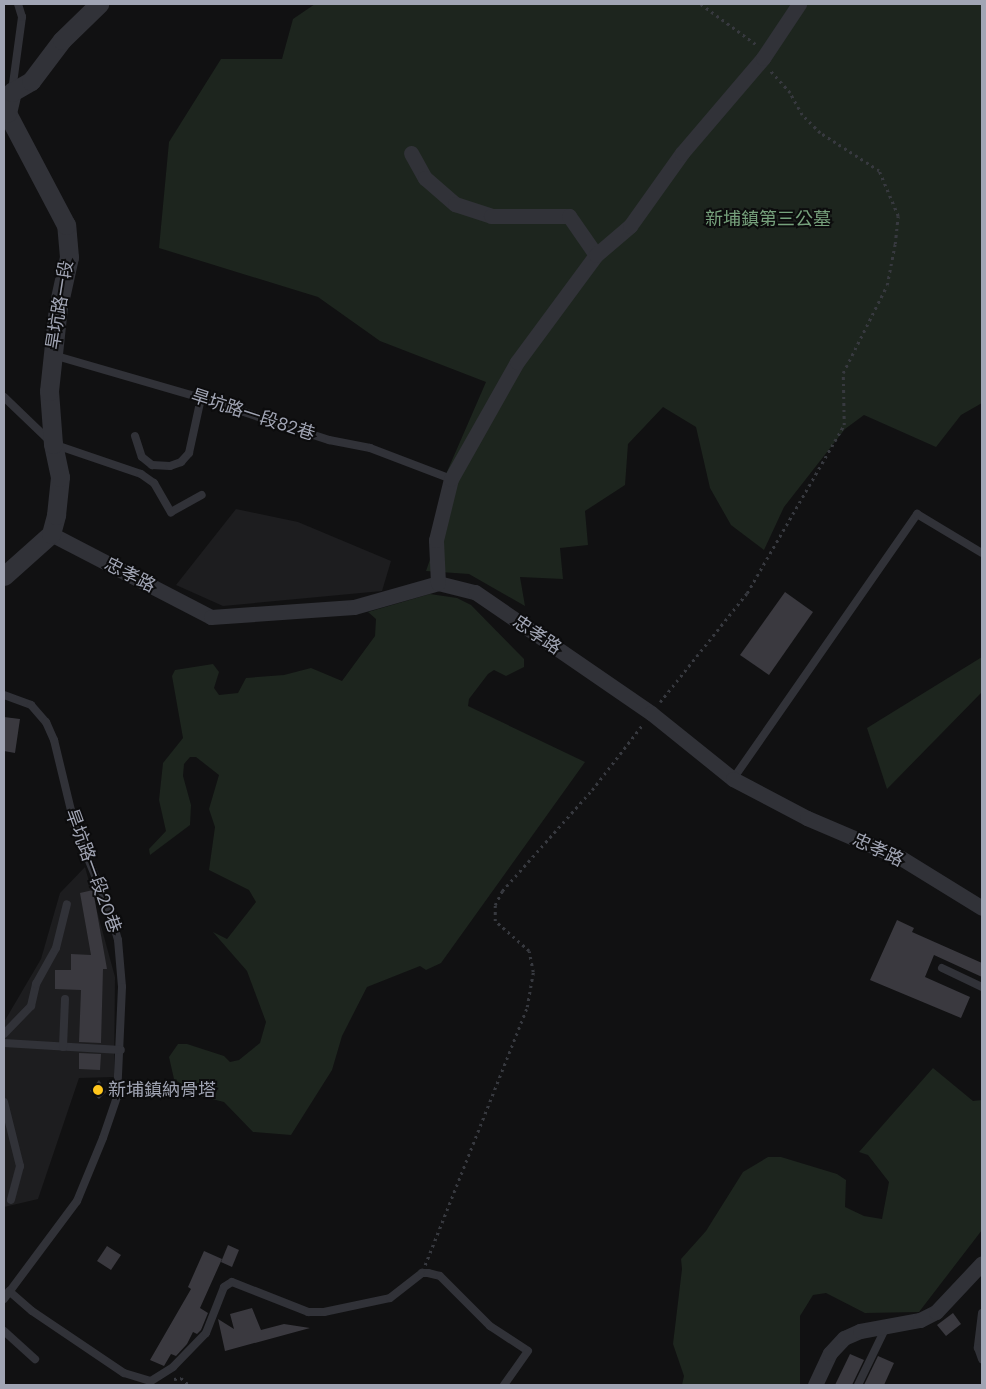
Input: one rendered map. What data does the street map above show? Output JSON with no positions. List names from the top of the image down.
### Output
{
  "streets": {
    "street": ["旱坑路一段", "忠孝路"],
    "lane": ["旱坑路一段82巷", "旱坑路一段20巷"]
  },
  "crossings": [
    ["旱坑路一段", "旱坑路一段82巷"],
    ["旱坑路一段", "忠孝路"]
  ],
  "parks": ["新埔鎮第三公墓"],
  "places": ["新埔鎮納骨塔"]
}
